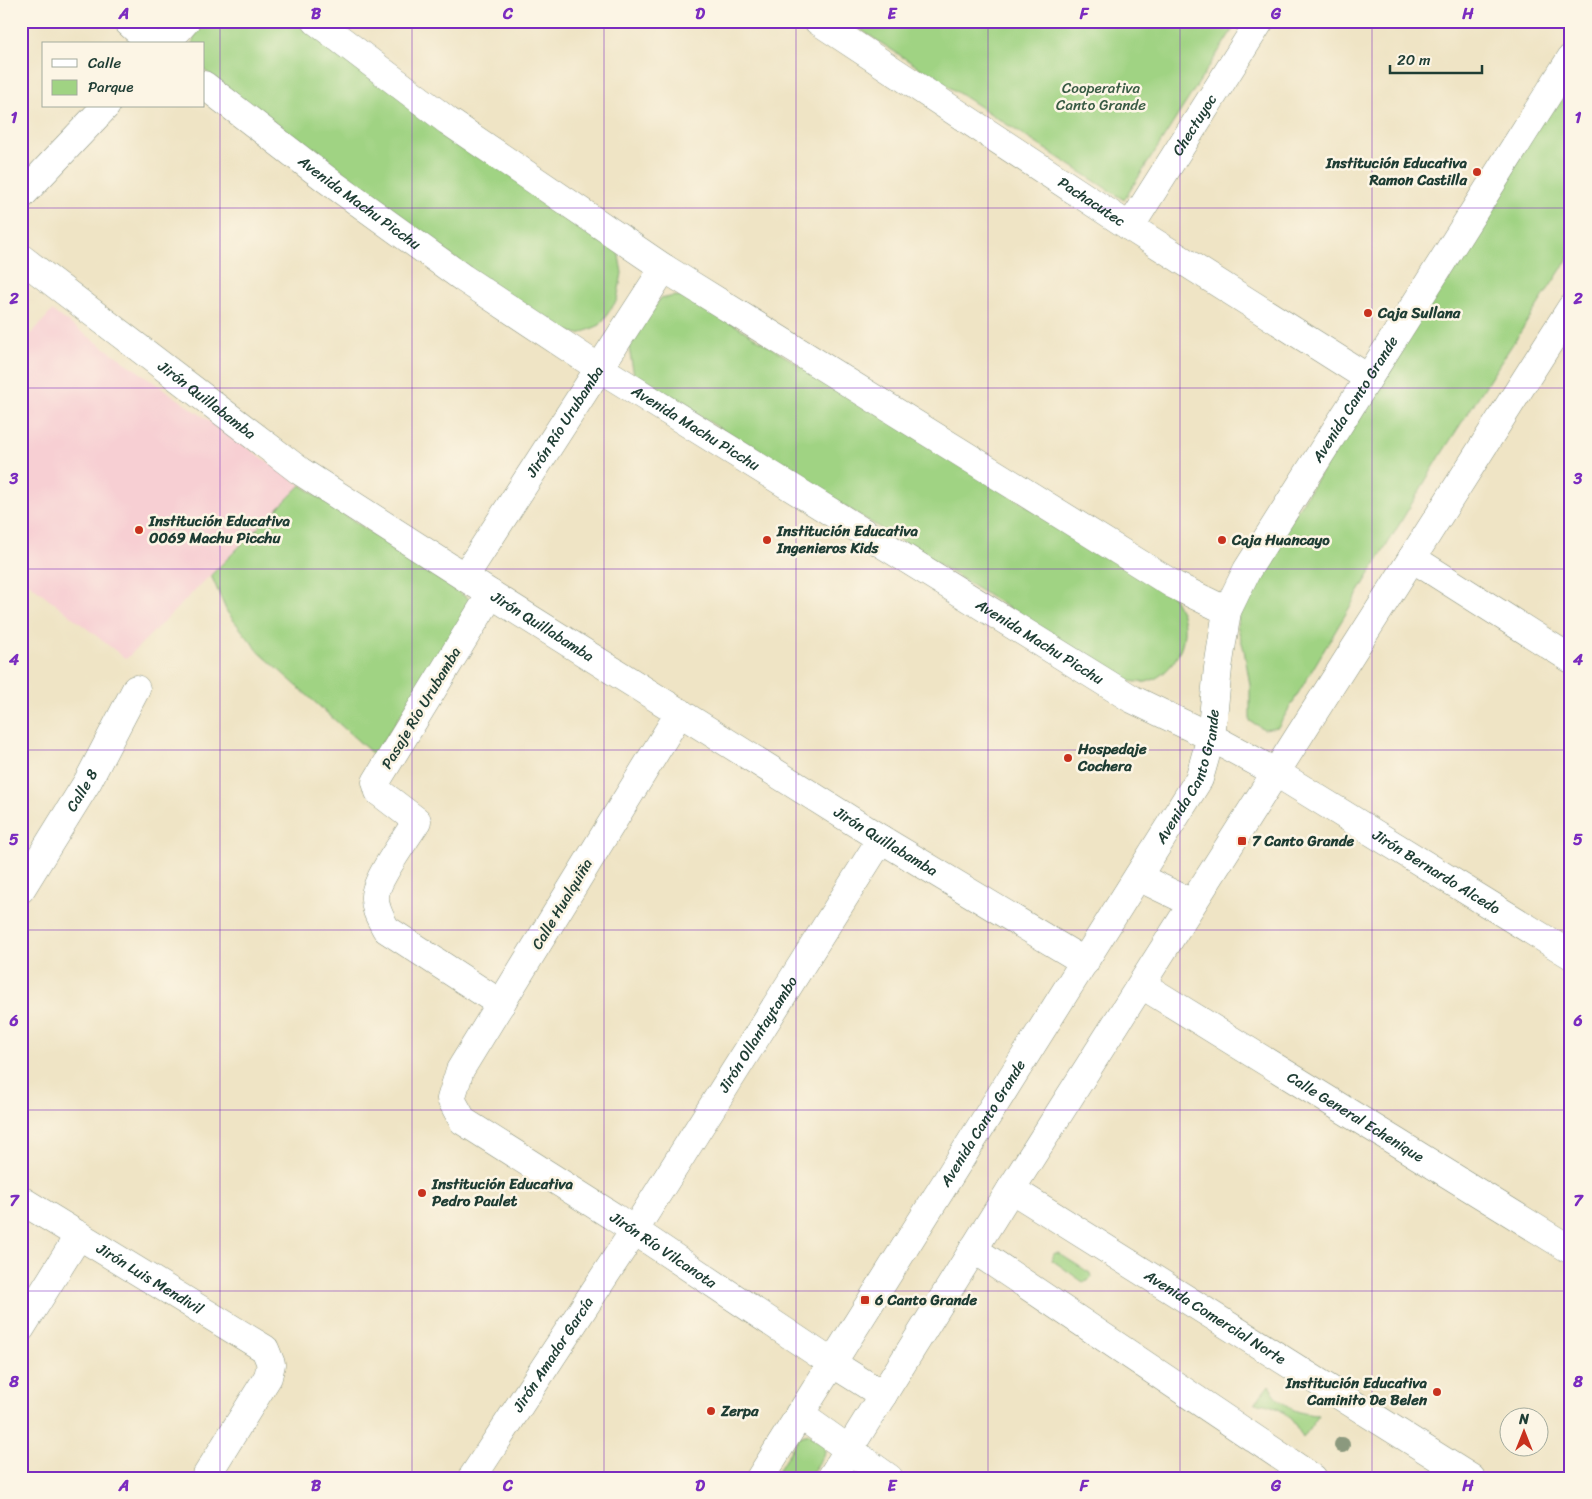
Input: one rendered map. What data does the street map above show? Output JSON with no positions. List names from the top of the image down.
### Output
{
  "streets": {
    "street": [
      "Chectuyoc",
      "Pachacutec",
      "Avenida Machu Picchu",
      "Avenida Canto Grande",
      "Jirón Quillabamba",
      "Jirón Río Urubamba",
      "Pasaje Río Urubamba",
      "Calle 8",
      "Jirón Bernardo Alcedo",
      "Calle Hualquiña",
      "Jirón Ollantaytambo",
      "Calle General Echenique",
      "Jirón Río Vilcanota",
      "Jirón Luis Mendivil",
      "Avenida Comercial Norte",
      "Jirón Amador García"
    ]
  },
  "crossings": [
    ["Chectuyoc", "Pachacutec"],
    ["Pachacutec", "Avenida Canto Grande"],
    ["Avenida Machu Picchu", "Avenida Canto Grande"],
    ["Avenida Machu Picchu", "Jirón Río Urubamba"],
    ["Avenida Machu Picchu", "Jirón Bernardo Alcedo"],
    ["Avenida Canto Grande", "Jirón Quillabamba"],
    ["Avenida Canto Grande", "Jirón Río Vilcanota"],
    ["Jirón Quillabamba", "Jirón Río Urubamba"],
    ["Jirón Quillabamba", "Pasaje Río Urubamba"],
    ["Jirón Quillabamba", "Calle Hualquiña"],
    ["Jirón Quillabamba", "Jirón Ollantaytambo"],
    ["Pasaje Río Urubamba", "Calle Hualquiña"],
    ["Calle Hualquiña", "Jirón Río Vilcanota"],
    ["Jirón Ollantaytambo", "Jirón Río Vilcanota"],
    ["Jirón Ollantaytambo", "Jirón Amador García"],
    ["Jirón Río Vilcanota", "Jirón Amador García"]
  ],
  "parks": ["Cooperativa Canto Grande"],
  "places": {
    "other": [
      "Institución Educativa Ramon Castilla",
      "Caja Sullana",
      "Institución Educativa 0069 Machu Picchu",
      "Institución Educativa Ingenieros Kids",
      "Caja Huancayo",
      "Hospedaje Cochera",
      "Institución Educativa Pedro Paulet",
      "Institución Educativa Caminito De Belen",
      "Zerpa"
    ],
    "transit": ["7 Canto Grande", "6 Canto Grande"]
  },
  "legend": ["Calle", "Parque"],
  "scale_bar": "20 m",
  "north": "top",
  "grid": {
    "columns": [
      "A",
      "B",
      "C",
      "D",
      "E",
      "F",
      "G",
      "H"
    ],
    "rows": [
      "1",
      "2",
      "3",
      "4",
      "5",
      "6",
      "7",
      "8"
    ]
  }
}
